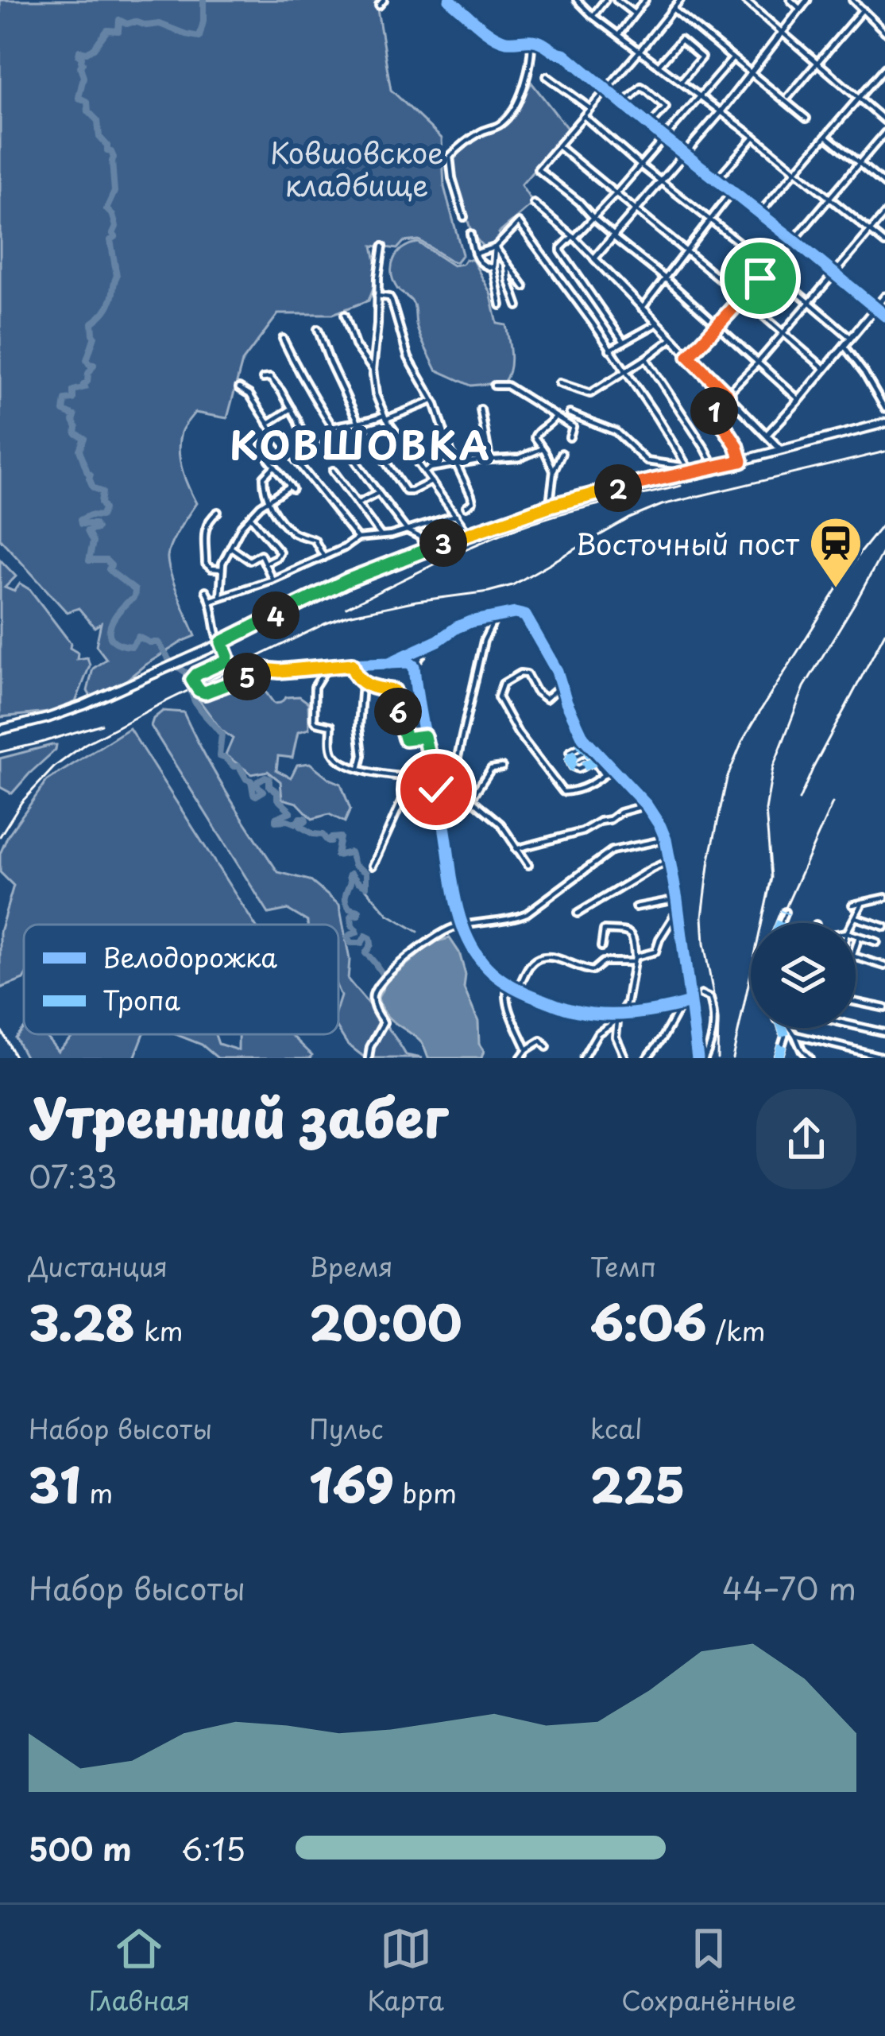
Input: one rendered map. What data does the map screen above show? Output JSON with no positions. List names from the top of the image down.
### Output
{
  "districts": ["КОВШОВКА"],
  "parks": ["Ковшовское кладбище"],
  "places": {
    "station": ["Восточный пост"]
  },
  "legend": ["Велодорожка", "Тропа"],
  "page": {
    "pins": [
      "1",
      "2",
      "3",
      "4",
      "5",
      "6"
    ],
    "heading": ["Утренний забег", "07:33"],
    "stats": [
      ["Дистанция", "3.28 km"],
      ["Время", "20:00"],
      ["Темп", "6:06 /km"],
      ["Набор высоты", "31 m"],
      ["Пульс", "169 bpm"],
      ["kcal", "225"]
    ],
    "chart": ["Набор высоты", "44–70 m"],
    "list": [
      {
        "name": "500 m",
        "note": "6:15"
      }
    ],
    "tabs": ["Главная", "Карта", "Сохранённые"]
  }
}
